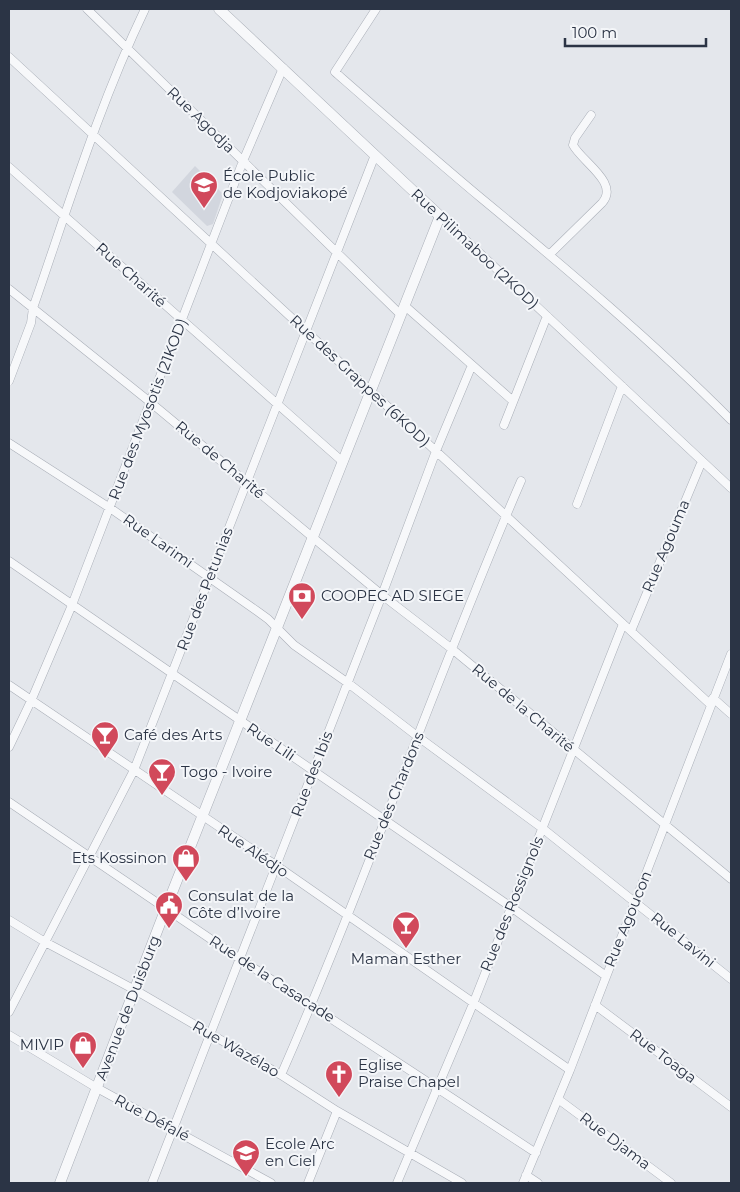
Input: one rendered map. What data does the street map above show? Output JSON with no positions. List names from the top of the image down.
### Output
{
  "streets": {
    "street": [
      "Rue Agodja",
      "Rue Pilimaboo (2KOD)",
      "Rue Charité",
      "Rue des Grappes (6KOD)",
      "Rue des Myosotis (21KOD)",
      "Rue de Charité",
      "Rue Larimi",
      "Rue Agouma",
      "Rue des Petunias",
      "Rue de la Charité",
      "Rue Lili",
      "Rue des Ibis",
      "Rue des Chardons",
      "Rue Alédjo",
      "Rue des Rossignols",
      "Rue Agoucon",
      "Rue Lavini",
      "Rue de la Casacade",
      "Avenue de Duisburg",
      "Rue Wazélao",
      "Rue Toaga",
      "Rue Défalé",
      "Rue Djama"
    ]
  },
  "crossings": [
    ["Rue Agodja", "Rue des Myosotis (21KOD)"],
    ["Rue Agodja", "Rue des Petunias"],
    ["Rue Agodja", "Rue des Ibis"],
    ["Rue Agodja", "Avenue de Duisburg"],
    ["Rue Pilimaboo (2KOD)", "Rue des Myosotis (21KOD)"],
    ["Rue Pilimaboo (2KOD)", "Rue Agouma"],
    ["Rue Pilimaboo (2KOD)", "Rue des Petunias"],
    ["Rue Pilimaboo (2KOD)", "Avenue de Duisburg"],
    ["Rue Charité", "Rue des Myosotis (21KOD)"],
    ["Rue Charité", "Rue des Petunias"],
    ["Rue Charité", "Avenue de Duisburg"],
    ["Rue des Grappes (6KOD)", "Rue des Myosotis (21KOD)"],
    ["Rue des Grappes (6KOD)", "Rue Agouma"],
    ["Rue des Grappes (6KOD)", "Rue des Petunias"],
    ["Rue des Grappes (6KOD)", "Rue des Ibis"],
    ["Rue des Grappes (6KOD)", "Rue des Chardons"],
    ["Rue des Grappes (6KOD)", "Rue des Rossignols"],
    ["Rue des Grappes (6KOD)", "Rue Agoucon"],
    ["Rue des Grappes (6KOD)", "Avenue de Duisburg"],
    ["Rue des Myosotis (21KOD)", "Rue de Charité"],
    ["Rue des Myosotis (21KOD)", "Rue Larimi"],
    ["Rue des Myosotis (21KOD)", "Rue Lili"],
    ["Rue des Myosotis (21KOD)", "Rue Alédjo"],
    ["Rue de Charité", "Rue des Petunias"],
    ["Rue de Charité", "Rue de la Charité"],
    ["Rue de Charité", "Avenue de Duisburg"],
    ["Rue Larimi", "Rue des Petunias"],
    ["Rue Larimi", "Rue des Ibis"],
    ["Rue Larimi", "Rue des Chardons"],
    ["Rue Larimi", "Rue Lavini"],
    ["Rue Larimi", "Avenue de Duisburg"],
    ["Rue des Petunias", "Rue Lili"],
    ["Rue des Petunias", "Rue Alédjo"],
    ["Rue des Petunias", "Rue de la Casacade"],
    ["Rue des Petunias", "Rue Wazélao"],
    ["Rue de la Charité", "Rue des Ibis"],
    ["Rue de la Charité", "Rue des Chardons"],
    ["Rue de la Charité", "Rue des Rossignols"],
    ["Rue de la Charité", "Rue Agoucon"],
    ["Rue de la Charité", "Avenue de Duisburg"],
    ["Rue Lili", "Rue des Ibis"],
    ["Rue Lili", "Rue des Chardons"],
    ["Rue Lili", "Rue des Rossignols"],
    ["Rue Lili", "Rue Agoucon"],
    ["Rue Lili", "Avenue de Duisburg"],
    ["Rue des Ibis", "Rue Alédjo"],
    ["Rue des Ibis", "Rue de la Casacade"],
    ["Rue des Ibis", "Rue Wazélao"],
    ["Rue des Ibis", "Rue Défalé"],
    ["Rue des Chardons", "Rue Alédjo"],
    ["Rue des Chardons", "Rue Lavini"],
    ["Rue des Chardons", "Rue de la Casacade"],
    ["Rue des Chardons", "Rue Wazélao"],
    ["Rue Alédjo", "Rue des Rossignols"],
    ["Rue Alédjo", "Rue Agoucon"],
    ["Rue Alédjo", "Avenue de Duisburg"],
    ["Rue des Rossignols", "Rue Lavini"],
    ["Rue des Rossignols", "Rue de la Casacade"],
    ["Rue des Rossignols", "Rue Wazélao"],
    ["Rue Agoucon", "Rue Lavini"],
    ["Rue Agoucon", "Rue de la Casacade"],
    ["Rue Agoucon", "Rue Toaga"],
    ["Rue Agoucon", "Rue Djama"],
    ["Rue de la Casacade", "Avenue de Duisburg"],
    ["Avenue de Duisburg", "Rue Wazélao"],
    ["Avenue de Duisburg", "Rue Défalé"]
  ],
  "places": {
    "school or university": ["École Public de Kodjoviakopé", "Ecole Arc en Ciel"],
    "bank": ["COOPEC AD SIEGE"],
    "bar": ["Café des Arts", "Togo - Ivoire", "Maman Esther"],
    "shop": ["Ets Kossinon", "MIVIP"],
    "public building": ["Consulat de la Côte d’Ivoire"],
    "church": ["Eglise Praise Chapel"]
  },
  "scale_bar": "100 m"
}
